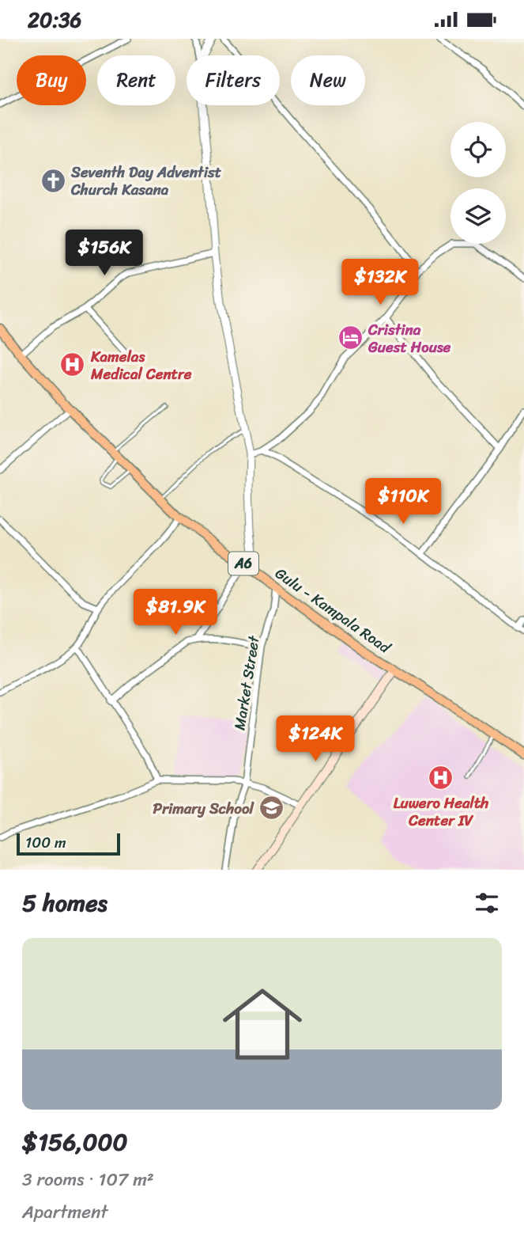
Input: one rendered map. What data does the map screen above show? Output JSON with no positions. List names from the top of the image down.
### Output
{
  "streets": {
    "main road": ["A6", "Gulu - Kampala Road"],
    "street": ["Market Street"]
  },
  "crossings": [
    ["Gulu - Kampala Road", "Market Street"]
  ],
  "places": {
    "church": ["Seventh Day Adventist Church Kasana"],
    "hotel": ["Cristina Guest House"],
    "hospital": ["Kamelas Medical Centre", "Luwero Health Center IV"],
    "school or university": ["Primary School"]
  },
  "scale_bar": "100 m",
  "page": {
    "status": "20:36",
    "chip": [
      "Buy",
      "Rent",
      "Filters",
      "New"
    ],
    "price": [
      "$156K",
      "$132K",
      "$110K",
      "$81.9K",
      "$124K"
    ],
    "scale": "100 m",
    "heading": "5 homes",
    "list": [
      {
        "name": "$156,000",
        "note": "3 rooms · 107 m² · Apartment"
      }
    ]
  }
}
